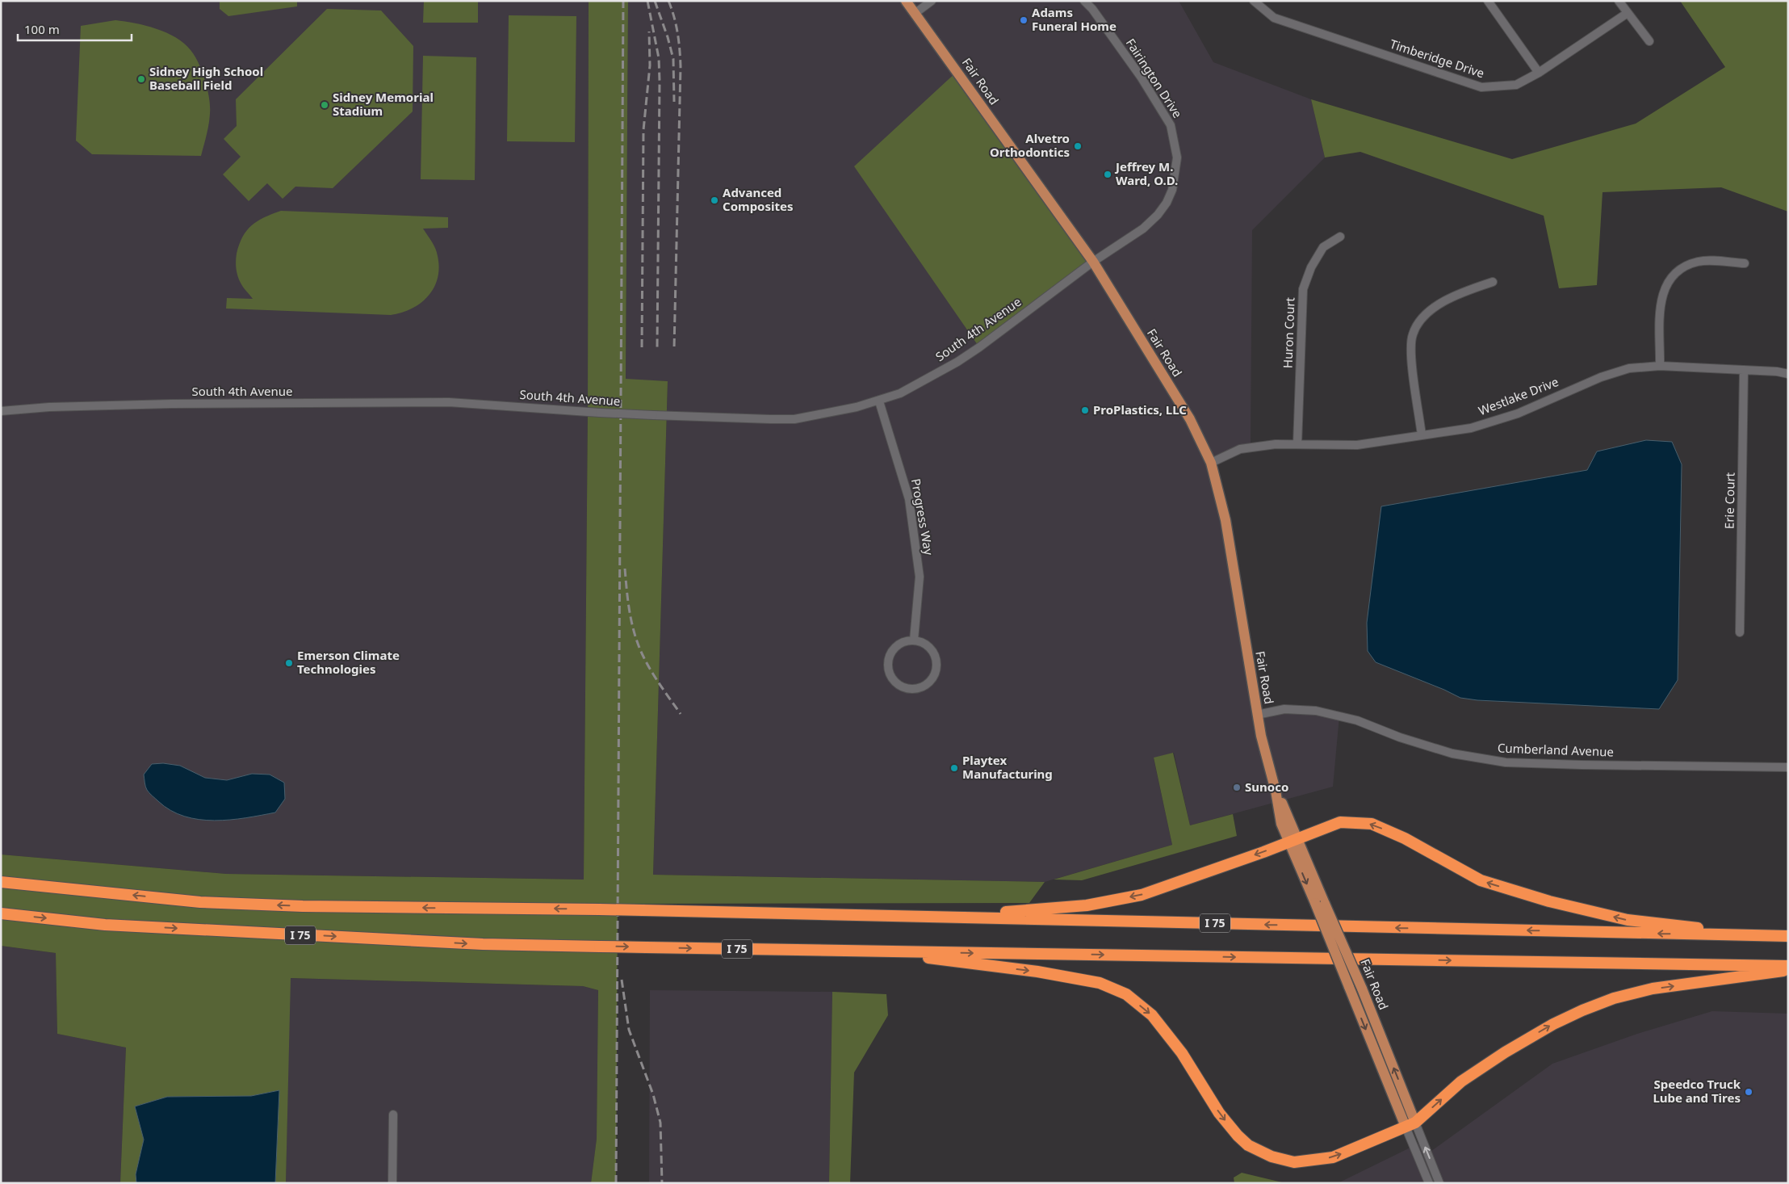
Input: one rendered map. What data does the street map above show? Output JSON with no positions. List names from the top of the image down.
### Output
{
  "streets": {
    "highway": ["I 75"],
    "main road": ["Fair Road"],
    "street": [
      "Timberidge Drive",
      "Fairington Drive",
      "South 4th Avenue",
      "Huron Court",
      "Westlake Drive",
      "Erie Court",
      "Progress Way",
      "Cumberland Avenue"
    ]
  },
  "crossings": [
    ["Fairington Drive", "Fair Road"],
    ["Fairington Drive", "South 4th Avenue"],
    ["Fair Road", "South 4th Avenue"],
    ["Fair Road", "Westlake Drive"],
    ["Fair Road", "Cumberland Avenue"],
    ["South 4th Avenue", "Progress Way"],
    ["Huron Court", "Westlake Drive"],
    ["Westlake Drive", "Erie Court"]
  ],
  "places": [
    "Adams Funeral Home",
    "Sidney High School Baseball Field",
    "Sidney Memorial Stadium",
    "Alvetro Orthodontics",
    "Jeffrey M. Ward, O.D.",
    "Advanced Composites",
    "ProPlastics, LLC",
    "Emerson Climate Technologies",
    "Playtex Manufacturing",
    "Sunoco",
    "Speedco Truck Lube and Tires"
  ],
  "scale_bar": "100 m"
}
